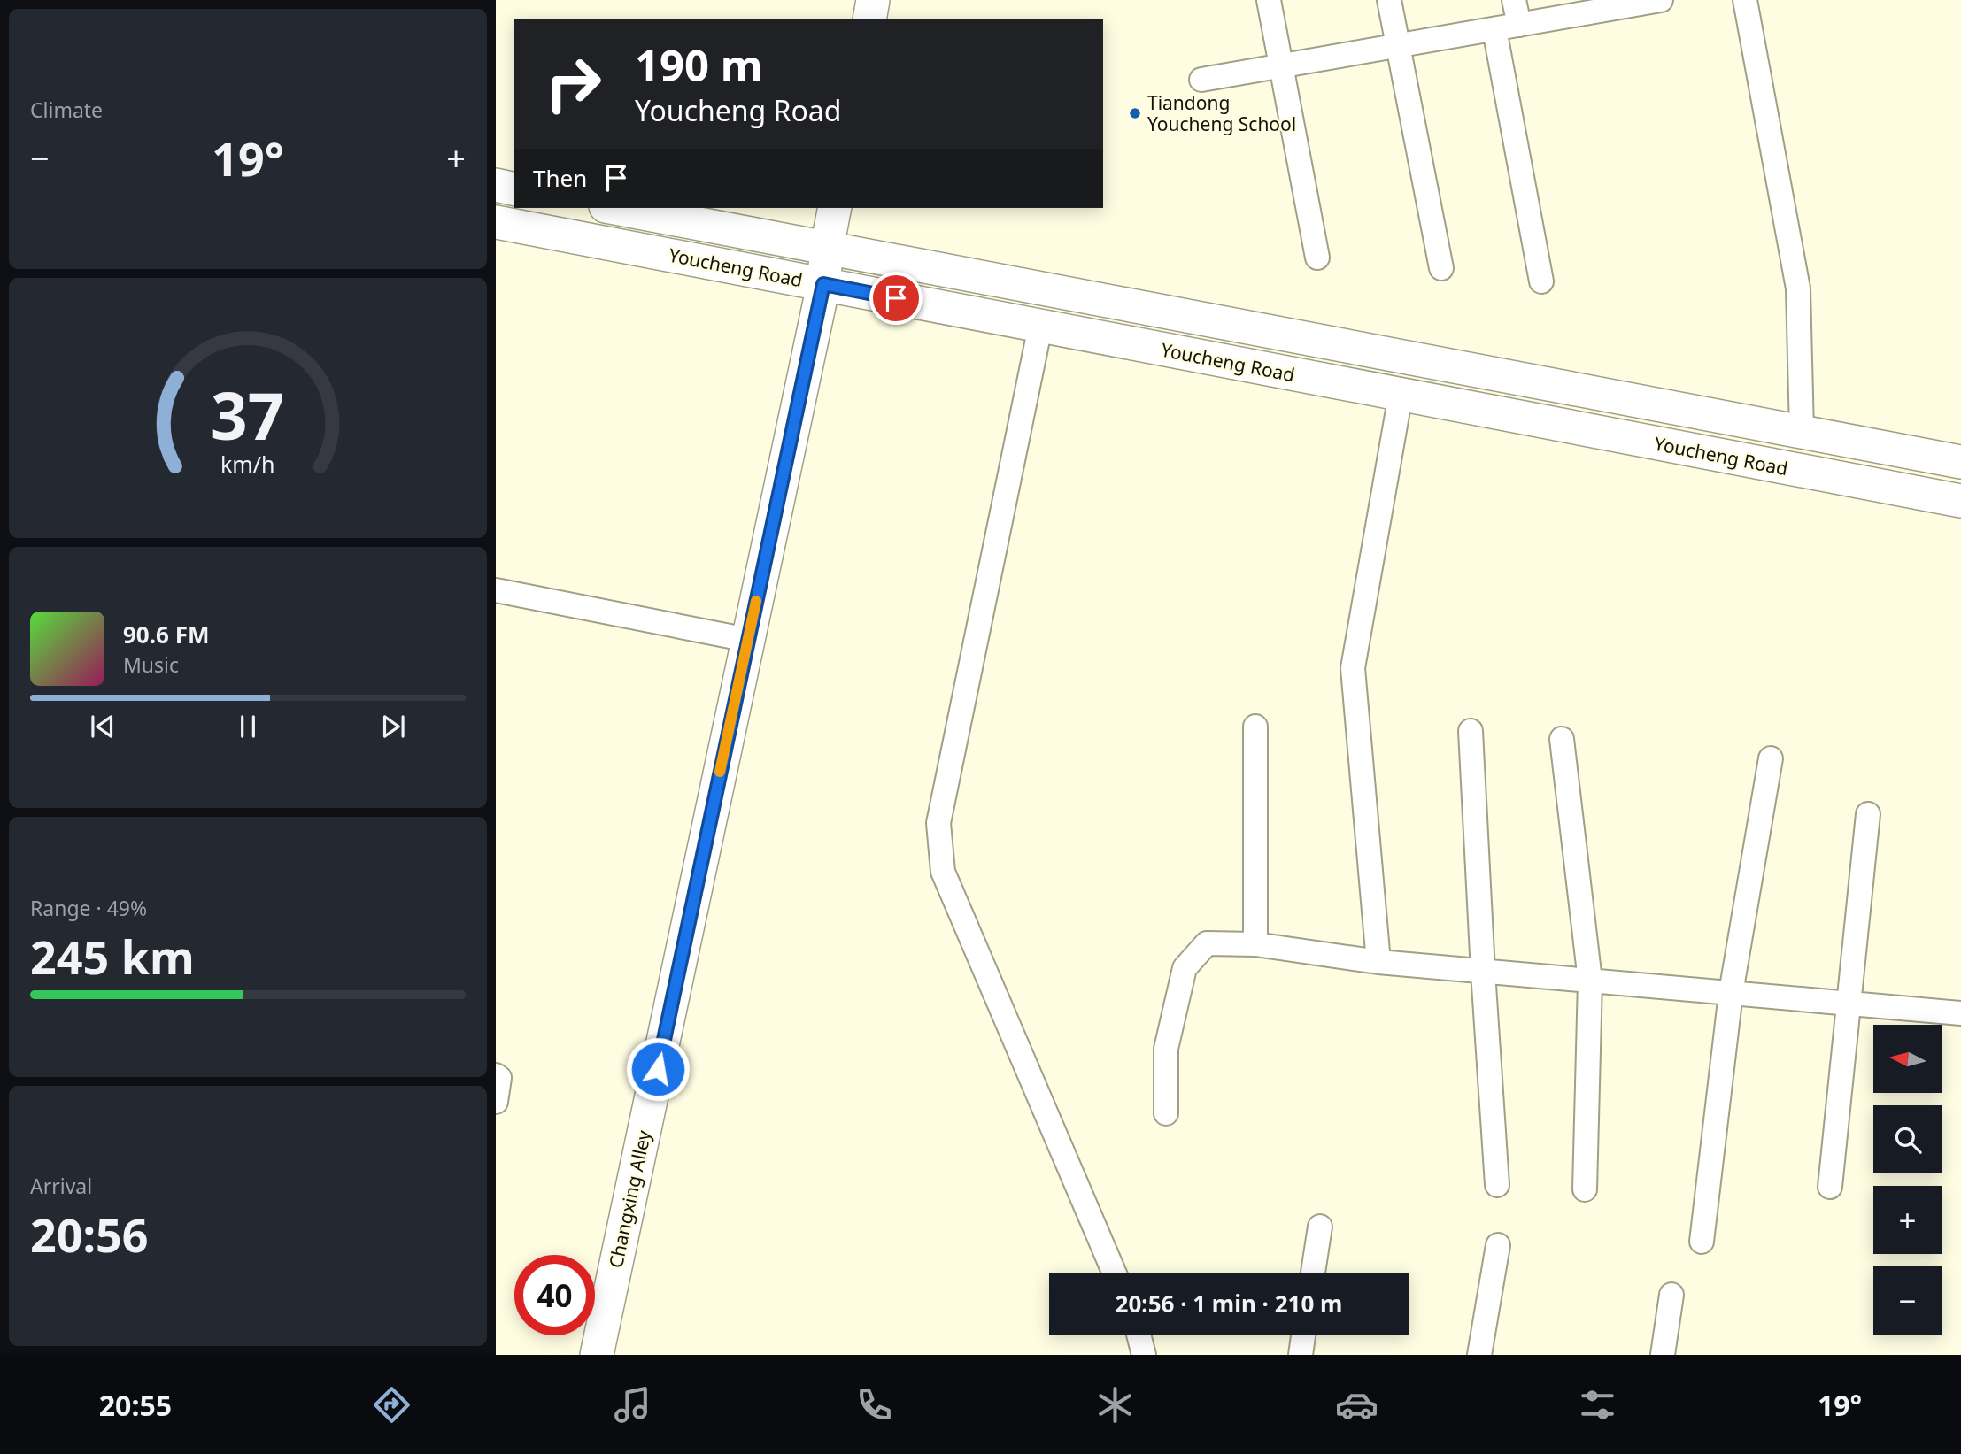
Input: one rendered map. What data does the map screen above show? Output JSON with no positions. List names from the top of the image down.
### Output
{
  "streets": {
    "main road": ["Youcheng Road", "Changxing Alley"]
  },
  "crossings": [
    ["Youcheng Road", "Changxing Alley"]
  ],
  "places": ["Tiandong Youcheng School"],
  "north": "left",
  "page": {
    "tile": [
      "Climate",
      ["Range · 49%", "245 km"],
      ["Arrival", "20:56"]
    ],
    "turn": ["190 m", "Youcheng Road"],
    "heat": ["−", "19°", "+"],
    "then": "Then",
    "song": ["90.6 FM", "Music"],
    "map_buttons": ["+", "−"],
    "limit": "40",
    "trip": "20:56 · 1 min · 210 m",
    "tabs": ["20:55", "19°"],
    "gauge": ["37", "km/h"]
  }
}
